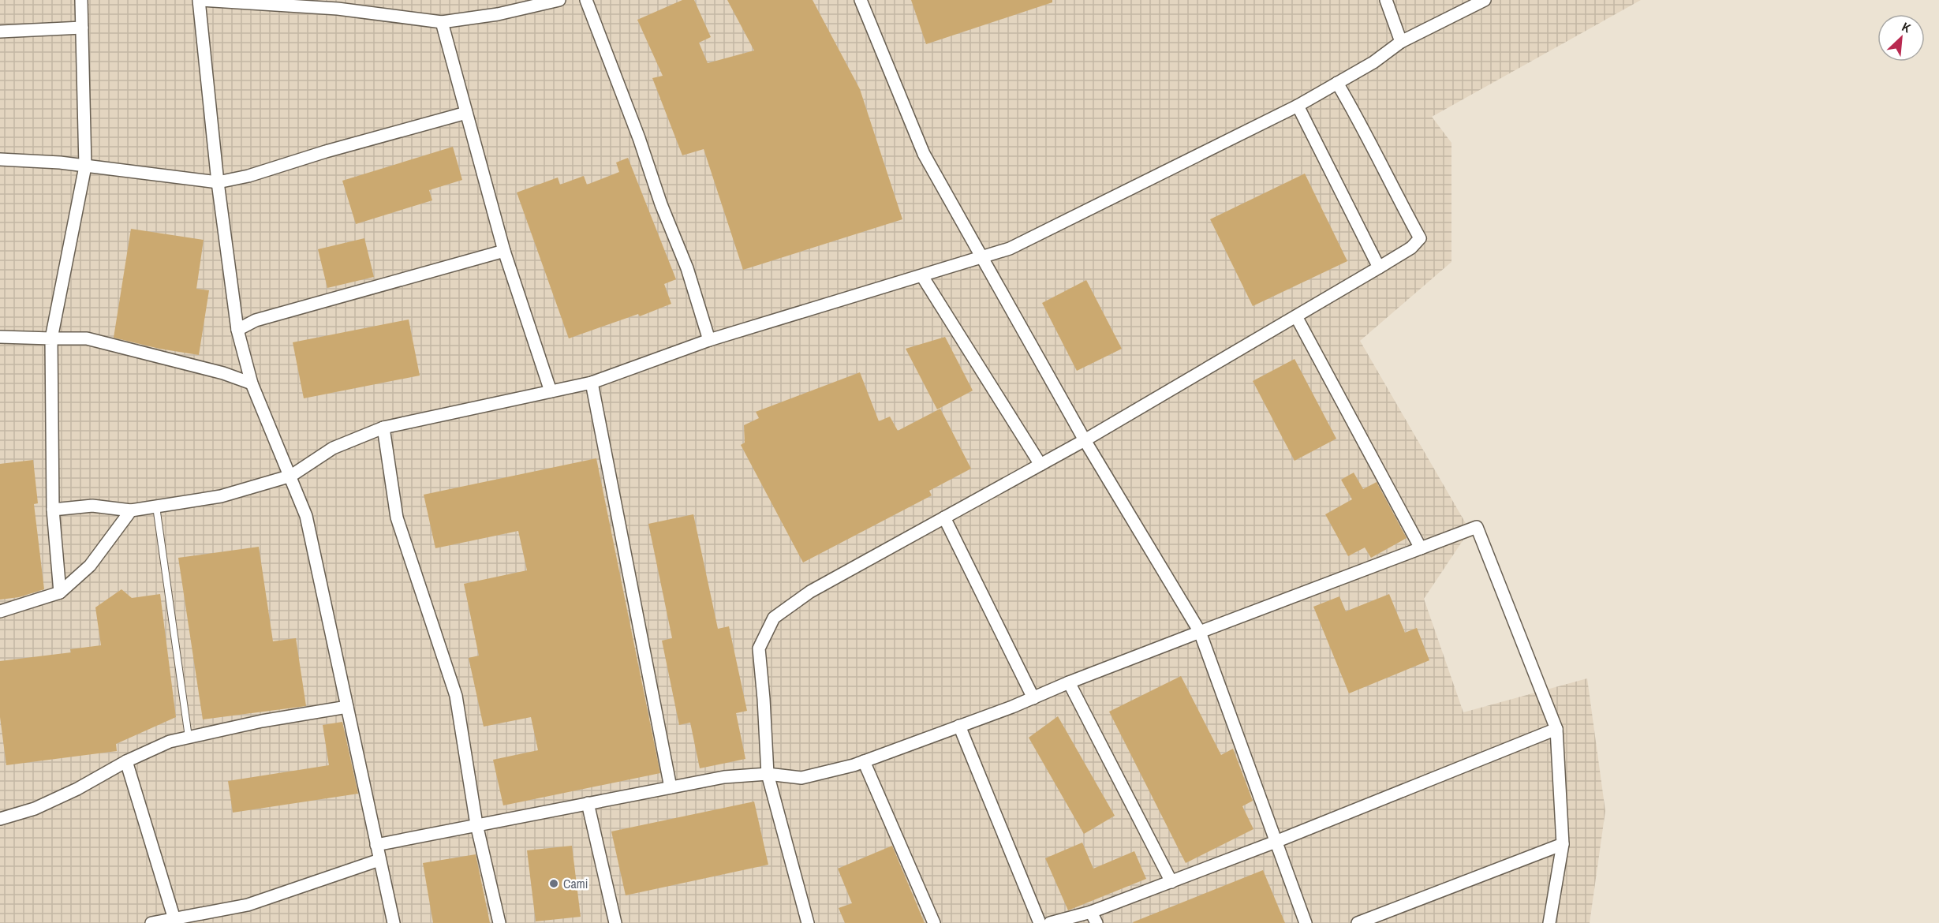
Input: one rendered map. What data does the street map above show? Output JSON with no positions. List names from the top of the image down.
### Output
{
  "places": ["Cami"],
  "north": "top right"
}
